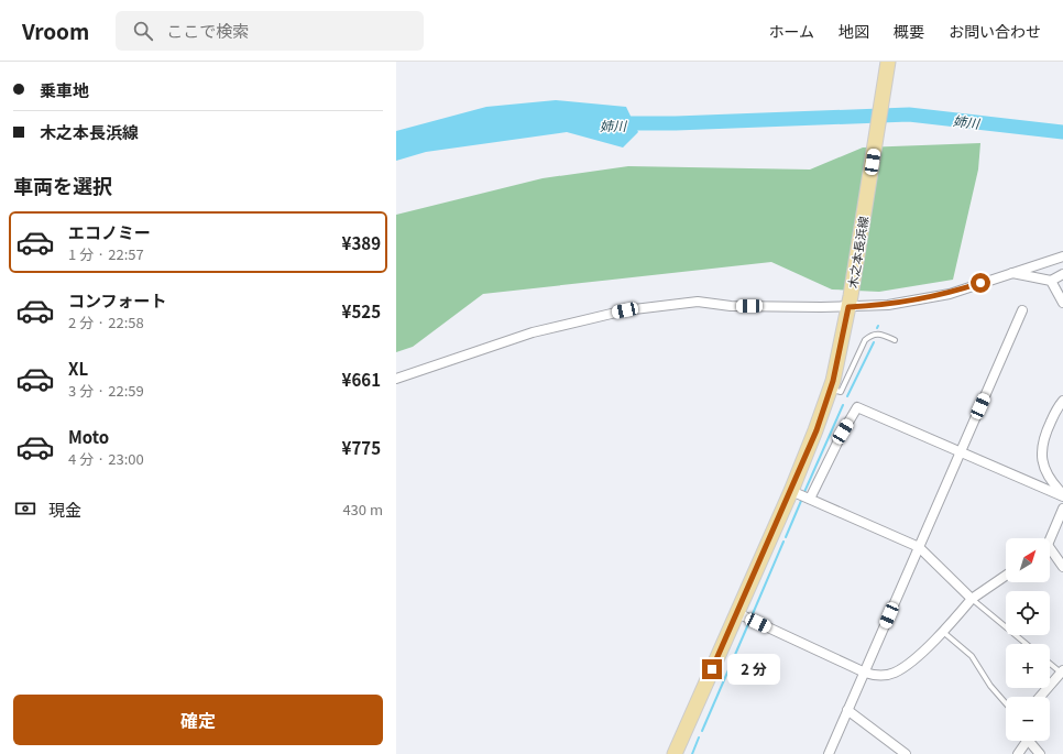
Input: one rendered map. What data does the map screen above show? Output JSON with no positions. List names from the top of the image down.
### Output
{
  "streets": {
    "main road": ["木之本長浜線"]
  },
  "water": ["姉川"],
  "north": "top right",
  "page": {
    "header": "Vroom",
    "search": "ここで検索",
    "nav": [
      "ホーム",
      "地図",
      "概要",
      "お問い合わせ"
    ],
    "banner": ["乗車地", "木之本長浜線"],
    "heading": "車両を選択",
    "list": [
      {
        "name": "エコノミー",
        "note": "1 分 · 22:57",
        "value": "¥389"
      },
      {
        "name": "コンフォート",
        "note": "2 分 · 22:58",
        "value": "¥525"
      },
      {
        "name": "XL",
        "note": "3 分 · 22:59",
        "value": "¥661"
      },
      {
        "name": "Moto",
        "note": "4 分 · 23:00",
        "value": "¥775"
      }
    ],
    "pay": ["現金", "430 m"],
    "map_buttons": ["+", "−"],
    "bubble": "2 分",
    "buttons": "確定"
  }
}
